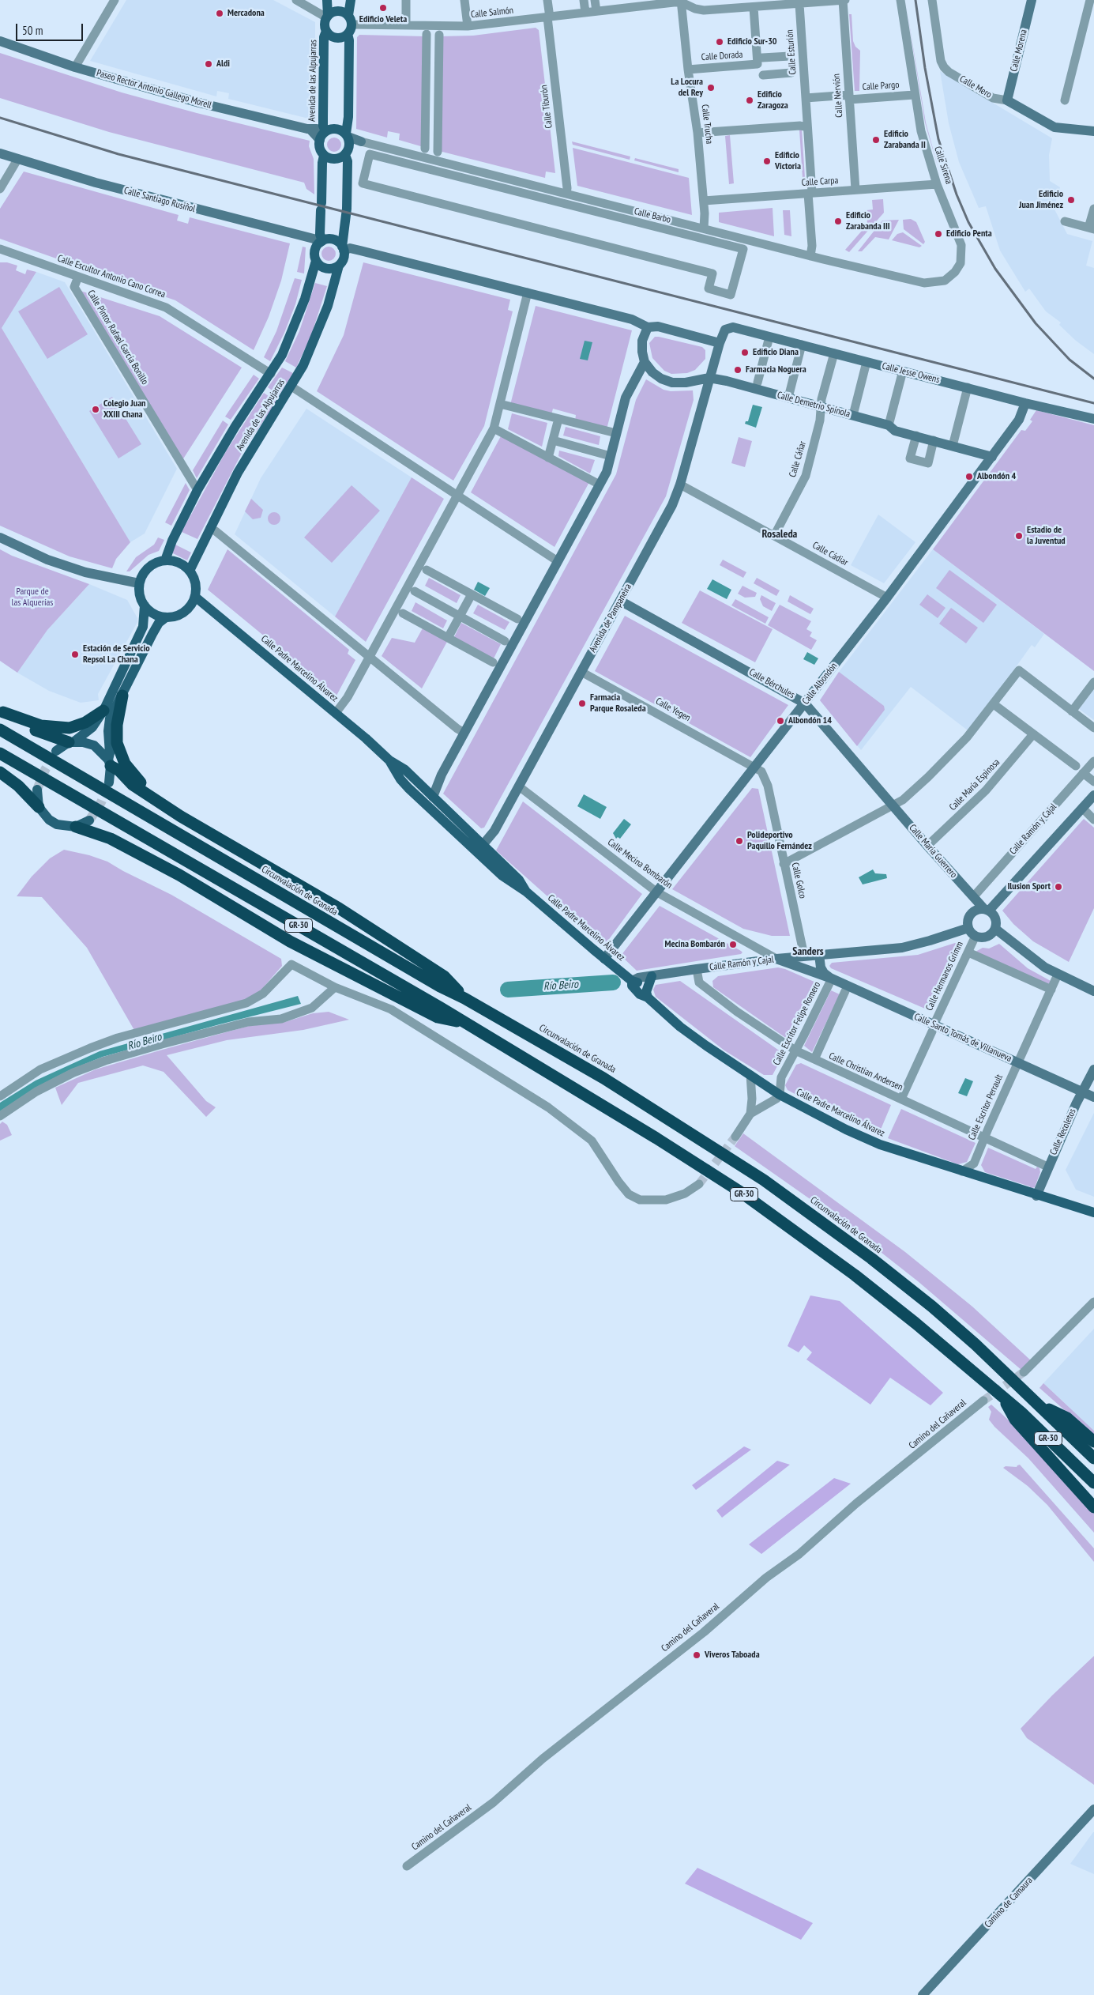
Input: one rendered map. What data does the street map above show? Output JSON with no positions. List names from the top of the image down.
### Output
{
  "streets": {
    "highway": ["Circunvalación de Granada", "GR-30"],
    "main road": ["Avenida de las Alpujarras", "Calle Padre Marcelino Álvarez"],
    "street": [
      "Calle Salmón",
      "Calle Morena",
      "Calle Esturión",
      "Calle Dorada",
      "Calle Pargo",
      "Calle Mero",
      "Paseo Rector Antonio Gallego Morell",
      "Calle Nervión",
      "Calle Tiburón",
      "Calle Trucha",
      "Calle Sirena",
      "Calle Carpa",
      "Calle Santiago Rusiñol",
      "Calle Barbo",
      "Calle Escultor Antonio Cano Correa",
      "Calle Pintor Rafael García Bonillo",
      "Calle Jesse Owens",
      "Calle Demetrio Spínola",
      "Calle Cáñar",
      "Calle Cádiar",
      "Avenida de Pampaneira",
      "Calle Bérchules",
      "Calle Albondón",
      "Calle Yegen",
      "Calle María Espinosa",
      "Calle Ramón y Cajal",
      "Calle María Guerrero",
      "Calle Mecina Bombarón",
      "Calle Golco",
      "Calle Hermanos Grimm",
      "Calle Escritor Felipe Romero",
      "Calle Santo Tomás de Villanueva",
      "Calle Christian Andersen",
      "Calle Escritor Perrault",
      "Calle Recoletos",
      "Camino del Cañaveral",
      "Camino de Camaura"
    ]
  },
  "crossings": [
    ["Calle Salmón", "Calle Esturión"],
    ["Calle Salmón", "Avenida de las Alpujarras"],
    ["Calle Salmón", "Calle Nervión"],
    ["Calle Salmón", "Calle Tiburón"],
    ["Calle Salmón", "Calle Trucha"],
    ["Calle Morena", "Calle Mero"],
    ["Calle Esturión", "Calle Pargo"],
    ["Calle Esturión", "Calle Carpa"],
    ["Calle Esturión", "Calle Barbo"],
    ["Calle Dorada", "Calle Trucha"],
    ["Avenida de las Alpujarras", "Paseo Rector Antonio Gallego Morell"],
    ["Avenida de las Alpujarras", "Calle Santiago Rusiñol"],
    ["Avenida de las Alpujarras", "Calle Barbo"],
    ["Avenida de las Alpujarras", "Calle Escultor Antonio Cano Correa"],
    ["Avenida de las Alpujarras", "Calle Pintor Rafael García Bonillo"],
    ["Avenida de las Alpujarras", "Calle Padre Marcelino Álvarez"],
    ["Calle Pargo", "Calle Nervión"],
    ["Calle Pargo", "Calle Sirena"],
    ["Paseo Rector Antonio Gallego Morell", "Calle Barbo"],
    ["Calle Nervión", "Calle Carpa"],
    ["Calle Tiburón", "Calle Barbo"],
    ["Calle Trucha", "Calle Carpa"],
    ["Calle Trucha", "Calle Barbo"],
    ["Calle Sirena", "Calle Carpa"],
    ["Calle Sirena", "Calle Barbo"],
    ["Calle Escultor Antonio Cano Correa", "Calle Pintor Rafael García Bonillo"],
    ["Calle Jesse Owens", "Calle Cáñar"],
    ["Calle Jesse Owens", "Avenida de Pampaneira"],
    ["Calle Jesse Owens", "Calle Albondón"],
    ["Calle Demetrio Spínola", "Calle Cáñar"],
    ["Calle Demetrio Spínola", "Avenida de Pampaneira"],
    ["Calle Demetrio Spínola", "Calle Albondón"],
    ["Calle Cáñar", "Calle Cádiar"],
    ["Calle Cádiar", "Avenida de Pampaneira"],
    ["Calle Cádiar", "Calle Albondón"],
    ["Avenida de Pampaneira", "Calle Padre Marcelino Álvarez"],
    ["Avenida de Pampaneira", "Calle Bérchules"],
    ["Avenida de Pampaneira", "Calle Yegen"],
    ["Avenida de Pampaneira", "Calle Mecina Bombarón"],
    ["Calle Padre Marcelino Álvarez", "Calle Albondón"],
    ["Calle Padre Marcelino Álvarez", "Calle Ramón y Cajal"],
    ["Calle Padre Marcelino Álvarez", "Calle Escritor Felipe Romero"],
    ["Calle Padre Marcelino Álvarez", "Calle Recoletos"],
    ["Calle Bérchules", "Calle Albondón"],
    ["Calle Bérchules", "Calle María Guerrero"],
    ["Calle Albondón", "Calle Yegen"],
    ["Calle Albondón", "Calle Mecina Bombarón"],
    ["Calle Albondón", "Calle Golco"],
    ["Calle Yegen", "Calle Golco"],
    ["Calle María Espinosa", "Calle María Guerrero"],
    ["Calle Ramón y Cajal", "Calle María Guerrero"],
    ["Calle Ramón y Cajal", "Calle Mecina Bombarón"],
    ["Calle Ramón y Cajal", "Calle Golco"],
    ["Calle Ramón y Cajal", "Calle Hermanos Grimm"],
    ["Calle Ramón y Cajal", "Calle Santo Tomás de Villanueva"],
    ["Calle Ramón y Cajal", "Calle Christian Andersen"],
    ["Calle María Guerrero", "Calle Hermanos Grimm"],
    ["Calle Mecina Bombarón", "Calle Santo Tomás de Villanueva"],
    ["Calle Hermanos Grimm", "Calle Santo Tomás de Villanueva"],
    ["Calle Escritor Felipe Romero", "Calle Santo Tomás de Villanueva"],
    ["Calle Escritor Felipe Romero", "Calle Christian Andersen"],
    ["Calle Santo Tomás de Villanueva", "Calle Escritor Perrault"],
    ["Calle Santo Tomás de Villanueva", "Calle Recoletos"],
    ["Calle Christian Andersen", "Calle Escritor Perrault"],
    ["Calle Christian Andersen", "Calle Recoletos"]
  ],
  "districts": ["Rosaleda", "Sanders"],
  "water": ["Río Beiro"],
  "parks": ["Parque de las Alquerías"],
  "places": [
    "Edificio Veleta",
    "Mercadona",
    "Edificio Sur-30",
    "Aldi",
    "La Locura del Rey",
    "Edificio Zaragoza",
    "Edificio Zarabanda II",
    "Edificio Victoria",
    "Edificio Juan Jiménez",
    "Edificio Zarabanda III",
    "Edificio Penta",
    "Edificio Diana",
    "Farmacia Noguera",
    "Colegio Juan XXIII Chana",
    "Albondón 4",
    "Estadio de la Juventud",
    "Estación de Servicio Repsol La Chana",
    "Farmacia Parque Rosaleda",
    "Albondón 14",
    "Polideportivo Paquillo Fernández",
    "Ilusion Sport",
    "Mecina Bombarón",
    "Viveros Taboada"
  ],
  "scale_bar": "50 m"
}
